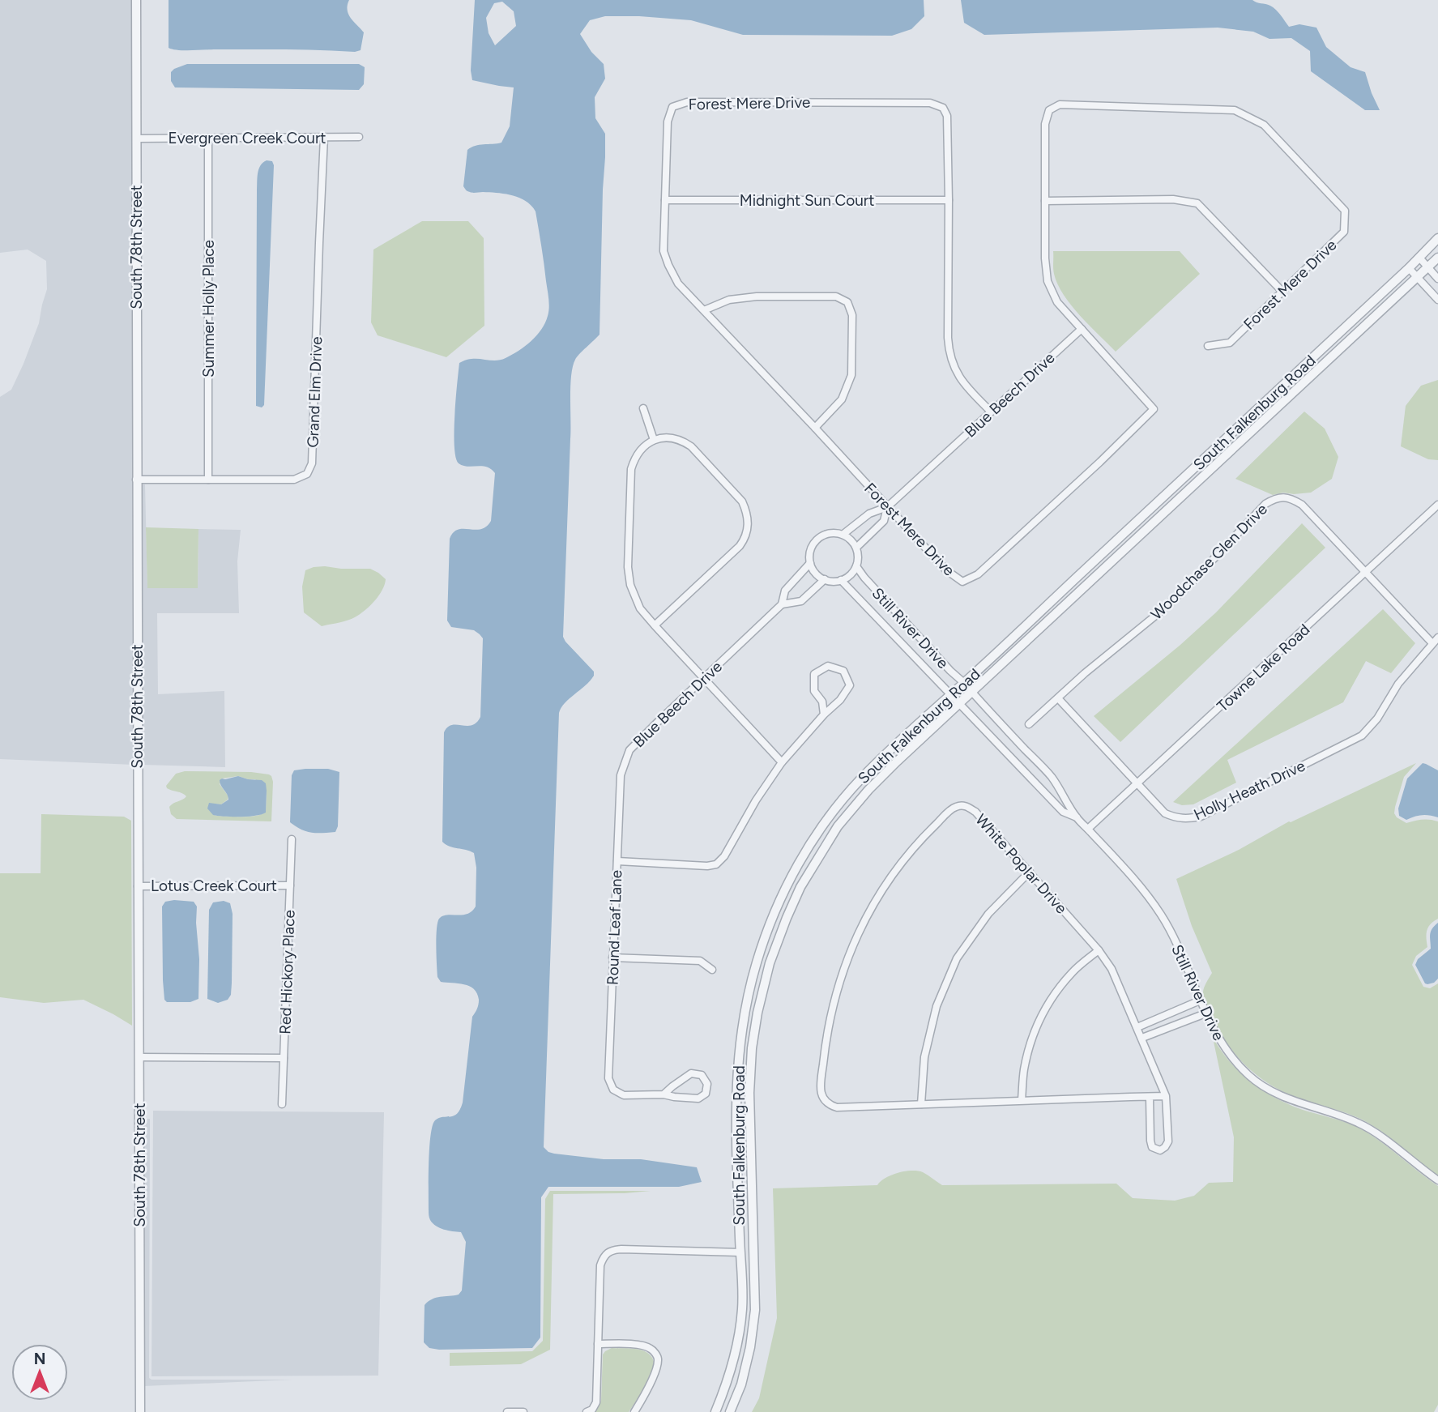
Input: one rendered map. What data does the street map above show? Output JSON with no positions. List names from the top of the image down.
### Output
{
  "streets": {
    "street": [
      "Forest Mere Drive",
      "Evergreen Creek Court",
      "Midnight Sun Court",
      "South 78th Street",
      "Summer Holly Place",
      "Grand Elm Drive",
      "Blue Beech Drive",
      "South Falkenburg Road",
      "Woodchase Glen Drive",
      "Still River Drive",
      "Towne Lake Road",
      "Holly Heath Drive",
      "White Poplar Drive",
      "Lotus Creek Court",
      "Round Leaf Lane",
      "Red Hickory Place"
    ]
  },
  "crossings": [
    ["Forest Mere Drive", "Midnight Sun Court"],
    ["Forest Mere Drive", "Blue Beech Drive"],
    ["Evergreen Creek Court", "South 78th Street"],
    ["Evergreen Creek Court", "Summer Holly Place"],
    ["Evergreen Creek Court", "Grand Elm Drive"],
    ["South 78th Street", "Grand Elm Drive"],
    ["South 78th Street", "Lotus Creek Court"],
    ["Summer Holly Place", "Grand Elm Drive"],
    ["Blue Beech Drive", "Still River Drive"],
    ["Blue Beech Drive", "Round Leaf Lane"],
    ["South Falkenburg Road", "Still River Drive"],
    ["Woodchase Glen Drive", "Towne Lake Road"],
    ["Woodchase Glen Drive", "Holly Heath Drive"],
    ["Still River Drive", "Towne Lake Road"],
    ["Towne Lake Road", "Holly Heath Drive"],
    ["Lotus Creek Court", "Red Hickory Place"]
  ],
  "north": "top"
}
